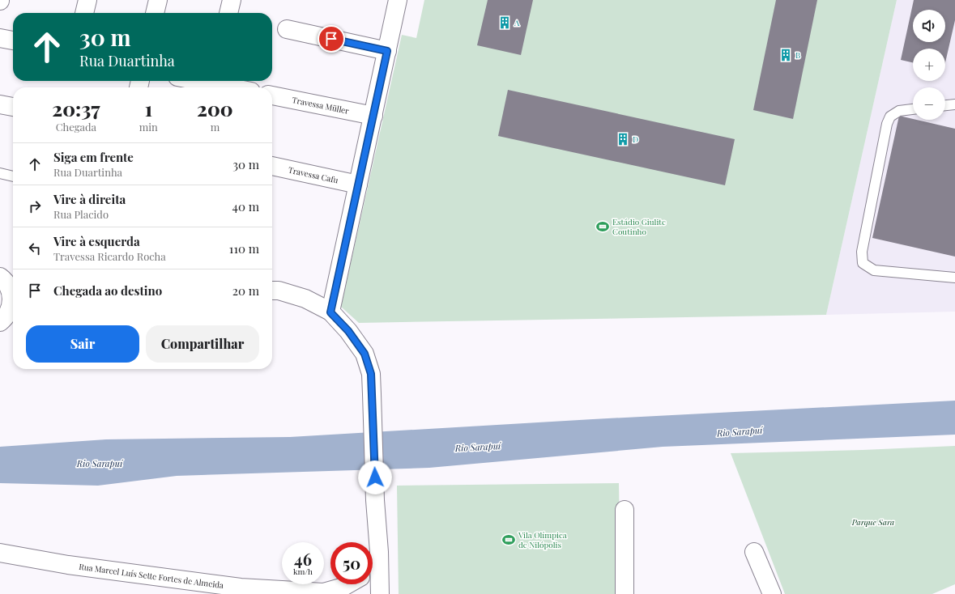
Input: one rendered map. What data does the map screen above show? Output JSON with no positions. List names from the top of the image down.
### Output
{
  "streets": {
    "street": ["Travessa Müller", "Travessa Cafu", "Rua Marcel Luís Sette Fortes de Almeida"]
  },
  "water": ["Rio Sarapuí"],
  "parks": ["Parque Sara"],
  "places": {
    "building": ["A", "B", "D"],
    "sports": ["Estádio Giulite Coutinho", "Vila Olímpica de Nilópolis"]
  },
  "page": {
    "map_buttons": ["+", "−"],
    "turn": ["30 m", "Rua Duartinha"],
    "eta": [
      "20:37",
      "Chegada",
      "1",
      "min",
      "200",
      "m"
    ],
    "list": [
      {
        "name": "Siga em frente",
        "note": "Rua Duartinha",
        "value": "30 m"
      },
      {
        "name": "Vire à direita",
        "note": "Rua Placido",
        "value": "40 m"
      },
      {
        "name": "Vire à esquerda",
        "note": "Travessa Ricardo Rocha",
        "value": "110 m"
      },
      {
        "name": "Chegada ao destino",
        "value": "20 m"
      }
    ],
    "buttons": ["Sair", "Compartilhar"],
    "speed": "46 km/h",
    "limit": "50"
  }
}
